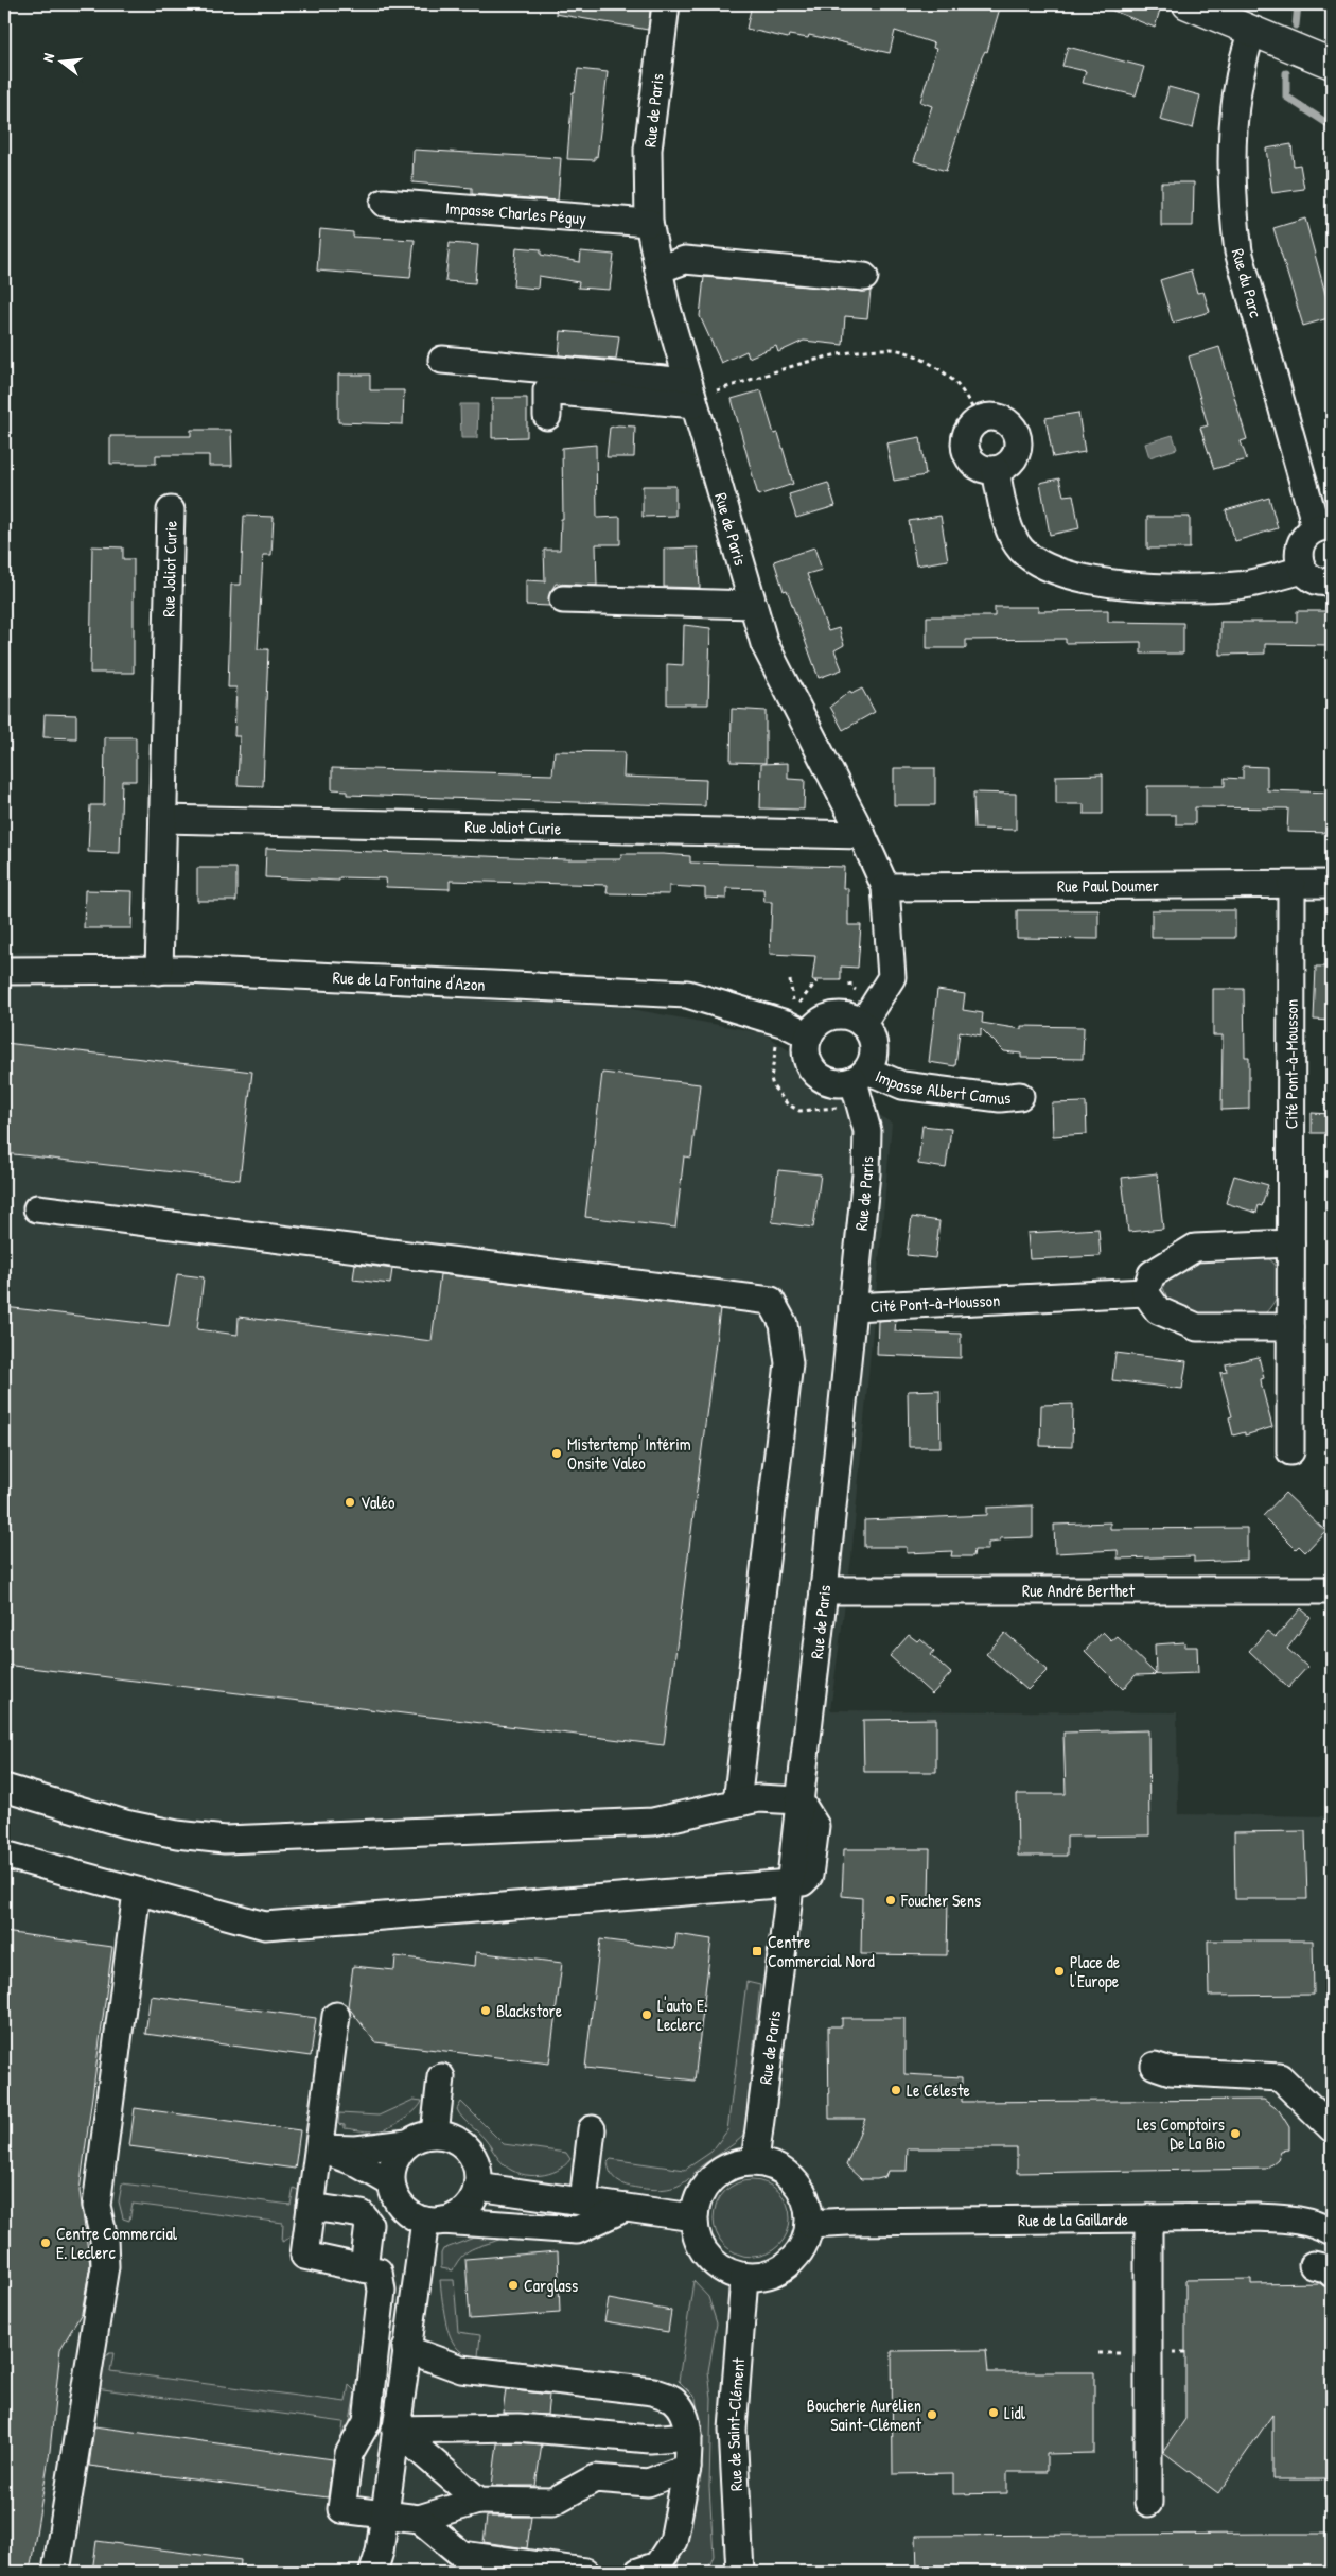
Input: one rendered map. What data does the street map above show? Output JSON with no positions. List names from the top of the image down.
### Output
{
  "streets": {
    "street": [
      "Rue de Paris",
      "Impasse Charles Péguy",
      "Rue du Parc",
      "Rue Joliot Curie",
      "Rue Paul Doumer",
      "Rue de la Fontaine d'Azon",
      "Cité Pont-à-Mousson",
      "Impasse Albert Camus",
      "Rue André Berthet",
      "Rue de la Gaillarde",
      "Rue de Saint-Clément"
    ]
  },
  "crossings": [
    ["Rue de Paris", "Impasse Charles Péguy"],
    ["Rue de Paris", "Rue Joliot Curie"],
    ["Rue de Paris", "Rue Paul Doumer"],
    ["Rue de Paris", "Rue de la Fontaine d'Azon"],
    ["Rue de Paris", "Cité Pont-à-Mousson"],
    ["Rue de Paris", "Impasse Albert Camus"],
    ["Rue de Paris", "Rue André Berthet"],
    ["Rue de Paris", "Rue de la Gaillarde"],
    ["Rue de Paris", "Rue de Saint-Clément"],
    ["Rue Joliot Curie", "Rue de la Fontaine d'Azon"],
    ["Rue Paul Doumer", "Cité Pont-à-Mousson"],
    ["Rue de la Fontaine d'Azon", "Impasse Albert Camus"],
    ["Rue de la Gaillarde", "Rue de Saint-Clément"]
  ],
  "places": {
    "other": [
      "Mistertemp' Intérim Onsite Valeo",
      "Valéo",
      "Foucher Sens",
      "Place de l'Europe",
      "Blackstore",
      "L'auto E. Leclerc",
      "Le Céleste",
      "Les Comptoirs De La Bio",
      "Centre Commercial E. Leclerc",
      "Carglass",
      "Lidl",
      "Boucherie Aurélien Saint-Clément"
    ],
    "transit": ["Centre Commercial Nord"]
  },
  "north": "left"
}
